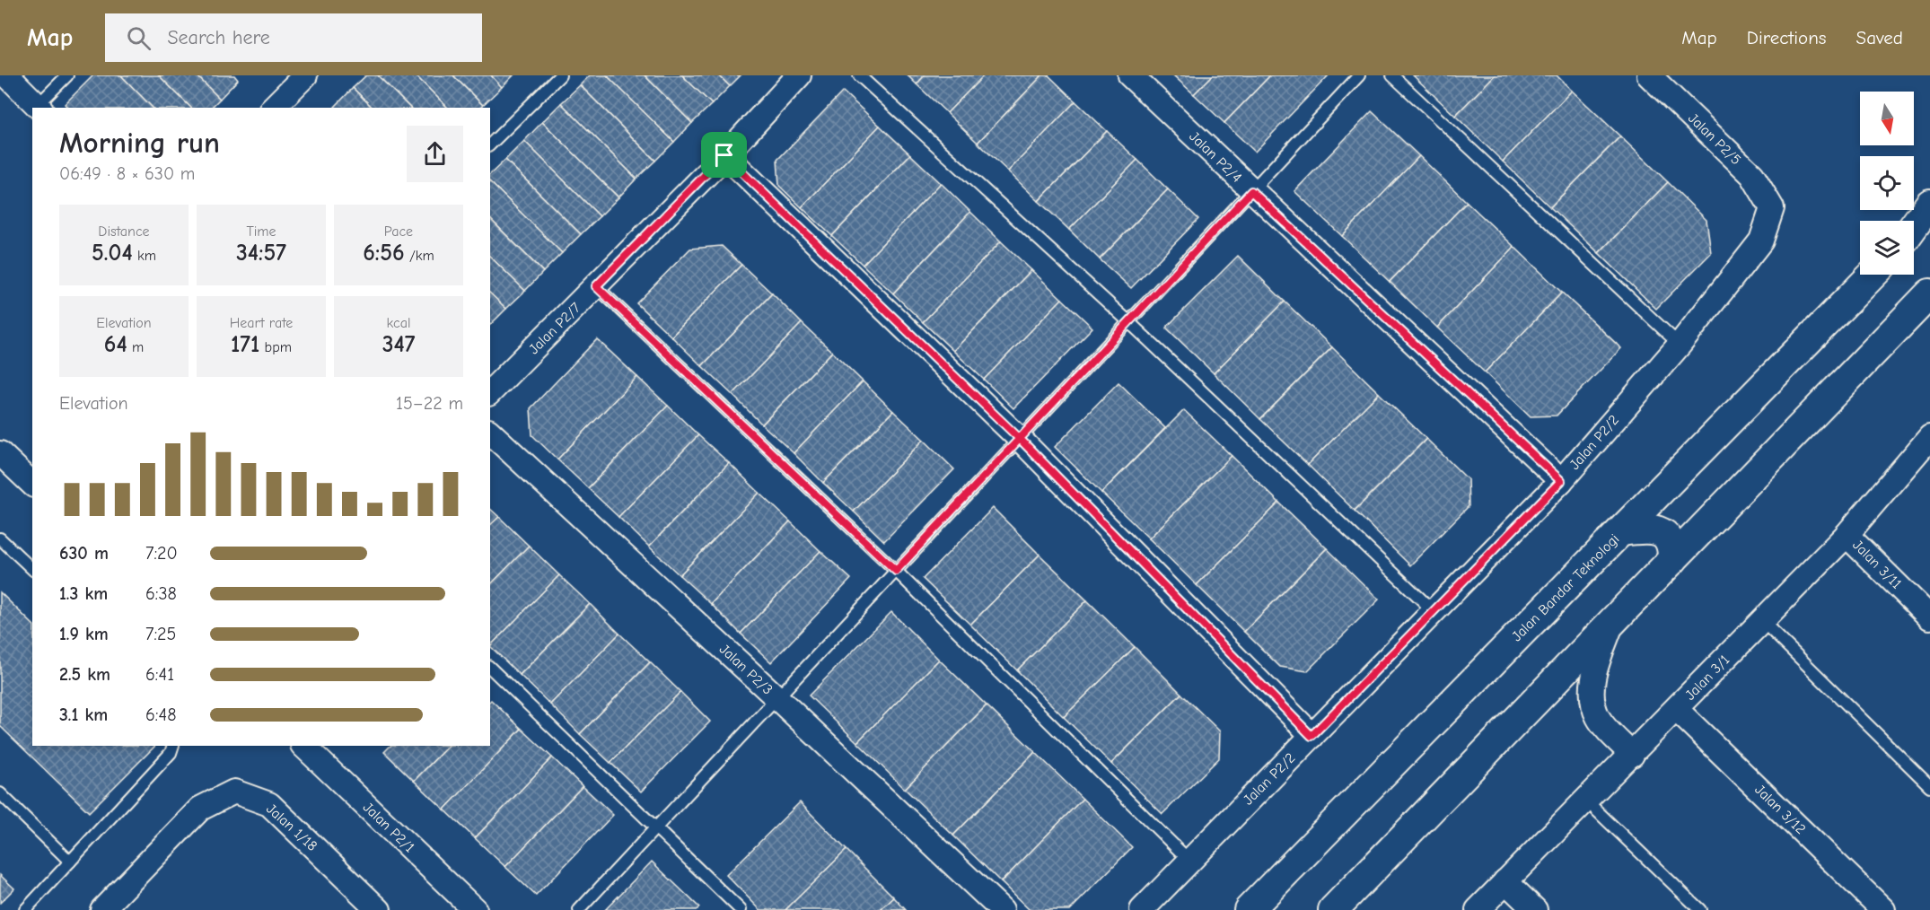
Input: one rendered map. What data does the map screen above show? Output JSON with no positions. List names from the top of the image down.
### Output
{
  "streets": {
    "street": [
      "Jalan P2/5",
      "Jalan P2/4",
      "Jalan P2/7",
      "Jalan P2/2",
      "Jalan 3/11",
      "Jalan Bandar Teknologi",
      "Jalan P2/3",
      "Jalan 3/1",
      "Jalan 3/12",
      "Jalan 1/18",
      "Jalan P2/1"
    ]
  },
  "crossings": [
    ["Jalan P2/5", "Jalan P2/2"],
    ["Jalan P2/4", "Jalan P2/2"],
    ["Jalan 3/11", "Jalan 3/1"],
    ["Jalan 3/1", "Jalan 3/12"]
  ],
  "north": "bottom",
  "page": {
    "header": "Map",
    "search": "Search here",
    "nav": ["Map", "Directions", "Saved"],
    "heading": ["Morning run", "06:49 · 8 × 630 m"],
    "stats": [
      ["Distance", "5.04 km"],
      ["Time", "34:57"],
      ["Pace", "6:56 /km"],
      ["Elevation", "64 m"],
      ["Heart rate", "171 bpm"],
      ["kcal", "347"]
    ],
    "chart": ["Elevation", "15–22 m"],
    "list": [
      {
        "name": "630 m",
        "note": "7:20"
      },
      {
        "name": "1.3 km",
        "note": "6:38"
      },
      {
        "name": "1.9 km",
        "note": "7:25"
      },
      {
        "name": "2.5 km",
        "note": "6:41"
      },
      {
        "name": "3.1 km",
        "note": "6:48"
      }
    ]
  }
}
